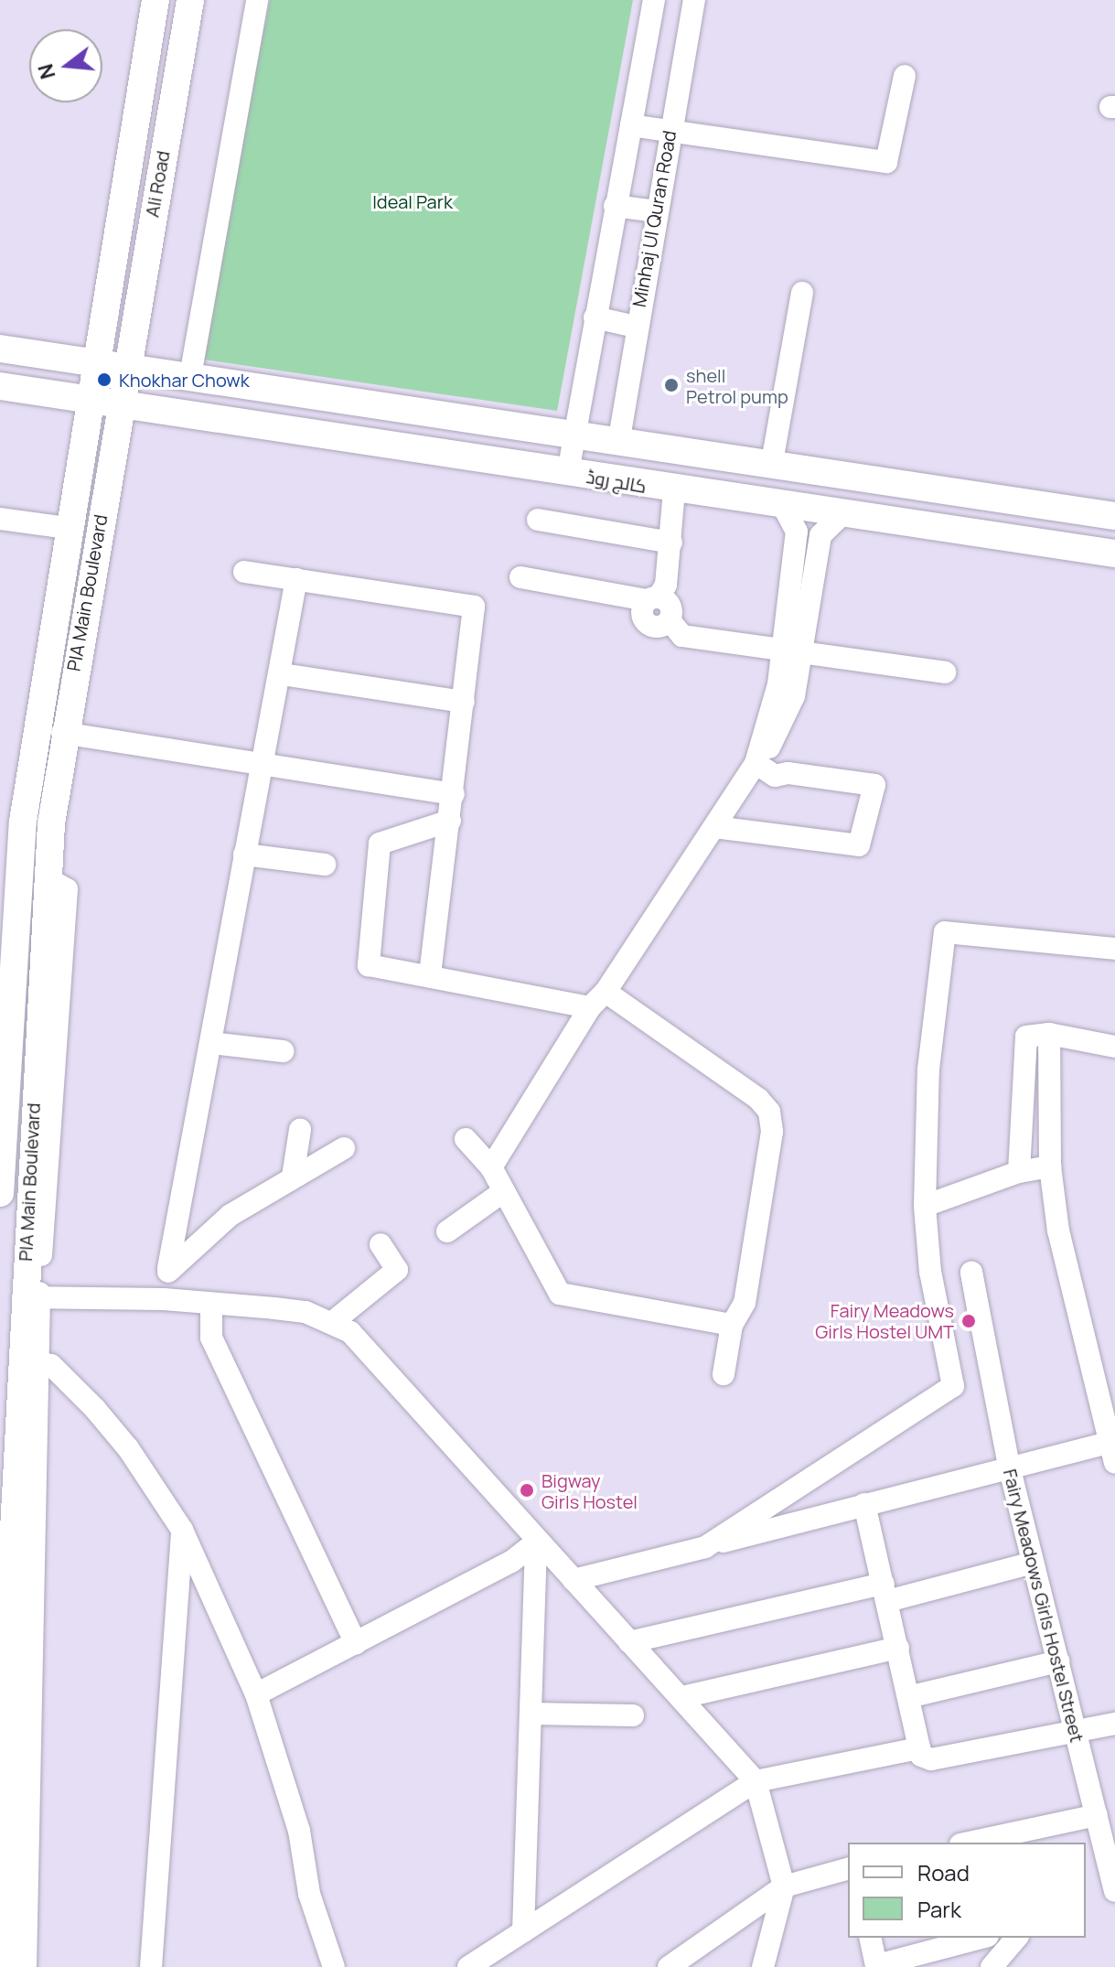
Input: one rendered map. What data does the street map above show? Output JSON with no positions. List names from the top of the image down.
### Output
{
  "streets": {
    "main road": ["Ali Road", "کالج روڈ", "PIA Main Boulevard"],
    "street": ["Minhaj Ul Quran Road", "Fairy Meadows Girls Hostel Street"]
  },
  "crossings": [
    ["Ali Road", "PIA Main Boulevard"],
    ["کالج روڈ", "PIA Main Boulevard"]
  ],
  "parks": ["Ideal Park"],
  "places": [
    "Khokhar Chowk",
    "shell Petrol pump",
    "Fairy Meadows Girls Hostel UMT",
    "Bigway Girls Hostel"
  ],
  "legend": ["Road", "Park"],
  "north": "left"
}
